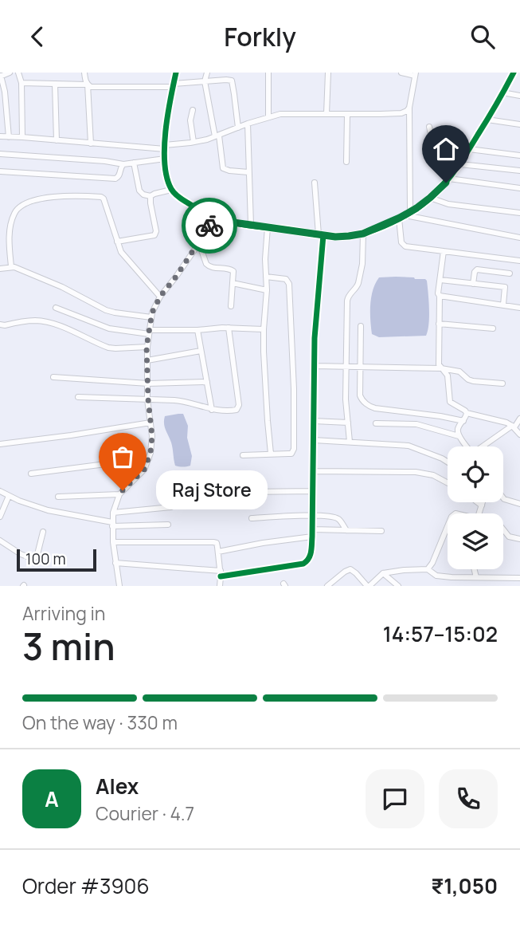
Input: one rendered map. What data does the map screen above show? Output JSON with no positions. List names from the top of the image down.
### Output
{
  "places": ["Raj Store"],
  "scale_bar": "100 m",
  "page": {
    "header": "Forkly",
    "bubble": "Raj Store",
    "scale": "100 m",
    "heading": ["3 min", "Arriving in", "14:57–15:02"],
    "panel": [
      "Alex",
      "Courier · 4.7",
      "Order #3906",
      "₹1,050"
    ],
    "bar": "On the way · 330 m",
    "round": "A"
  }
}
